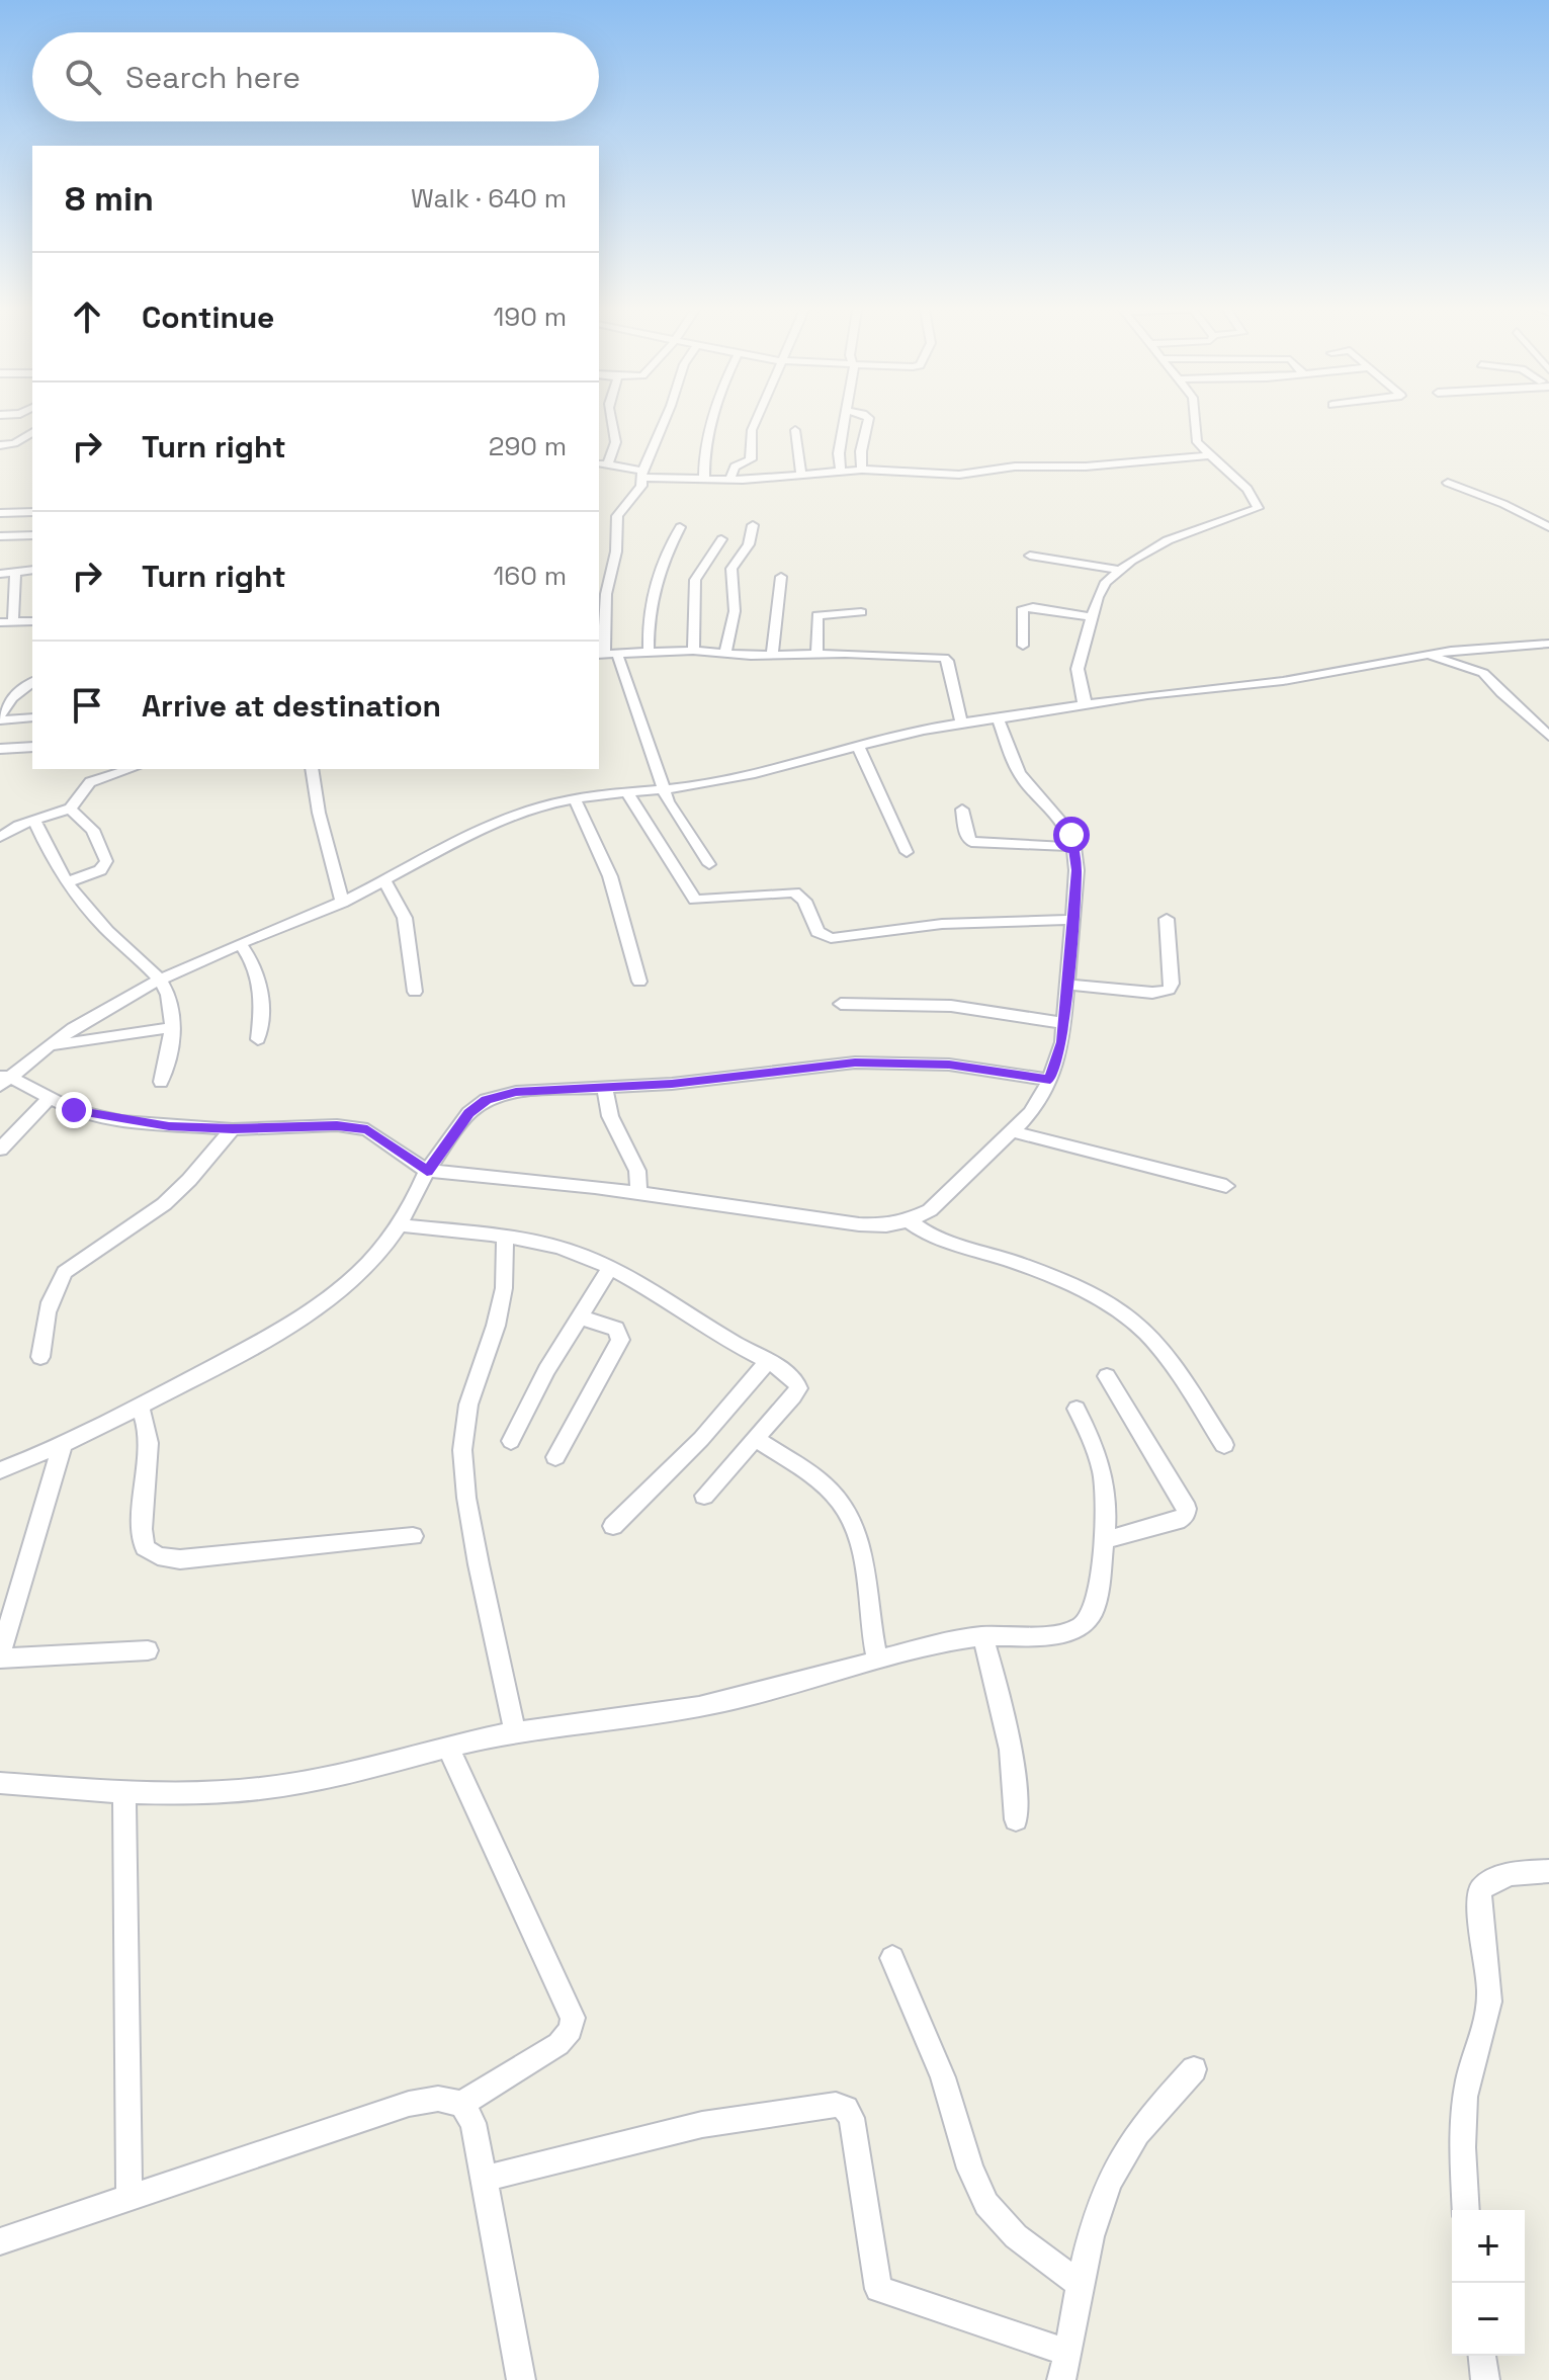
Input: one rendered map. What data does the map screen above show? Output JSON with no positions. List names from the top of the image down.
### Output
{
  "page": {
    "search": "Search here",
    "heading": ["8 min", "Walk · 640 m"],
    "list": [
      ["Continue", "190 m"],
      ["Turn right", "290 m"],
      ["Turn right", "160 m"],
      "Arrive at destination"
    ],
    "map_buttons": ["+", "−"]
  }
}
